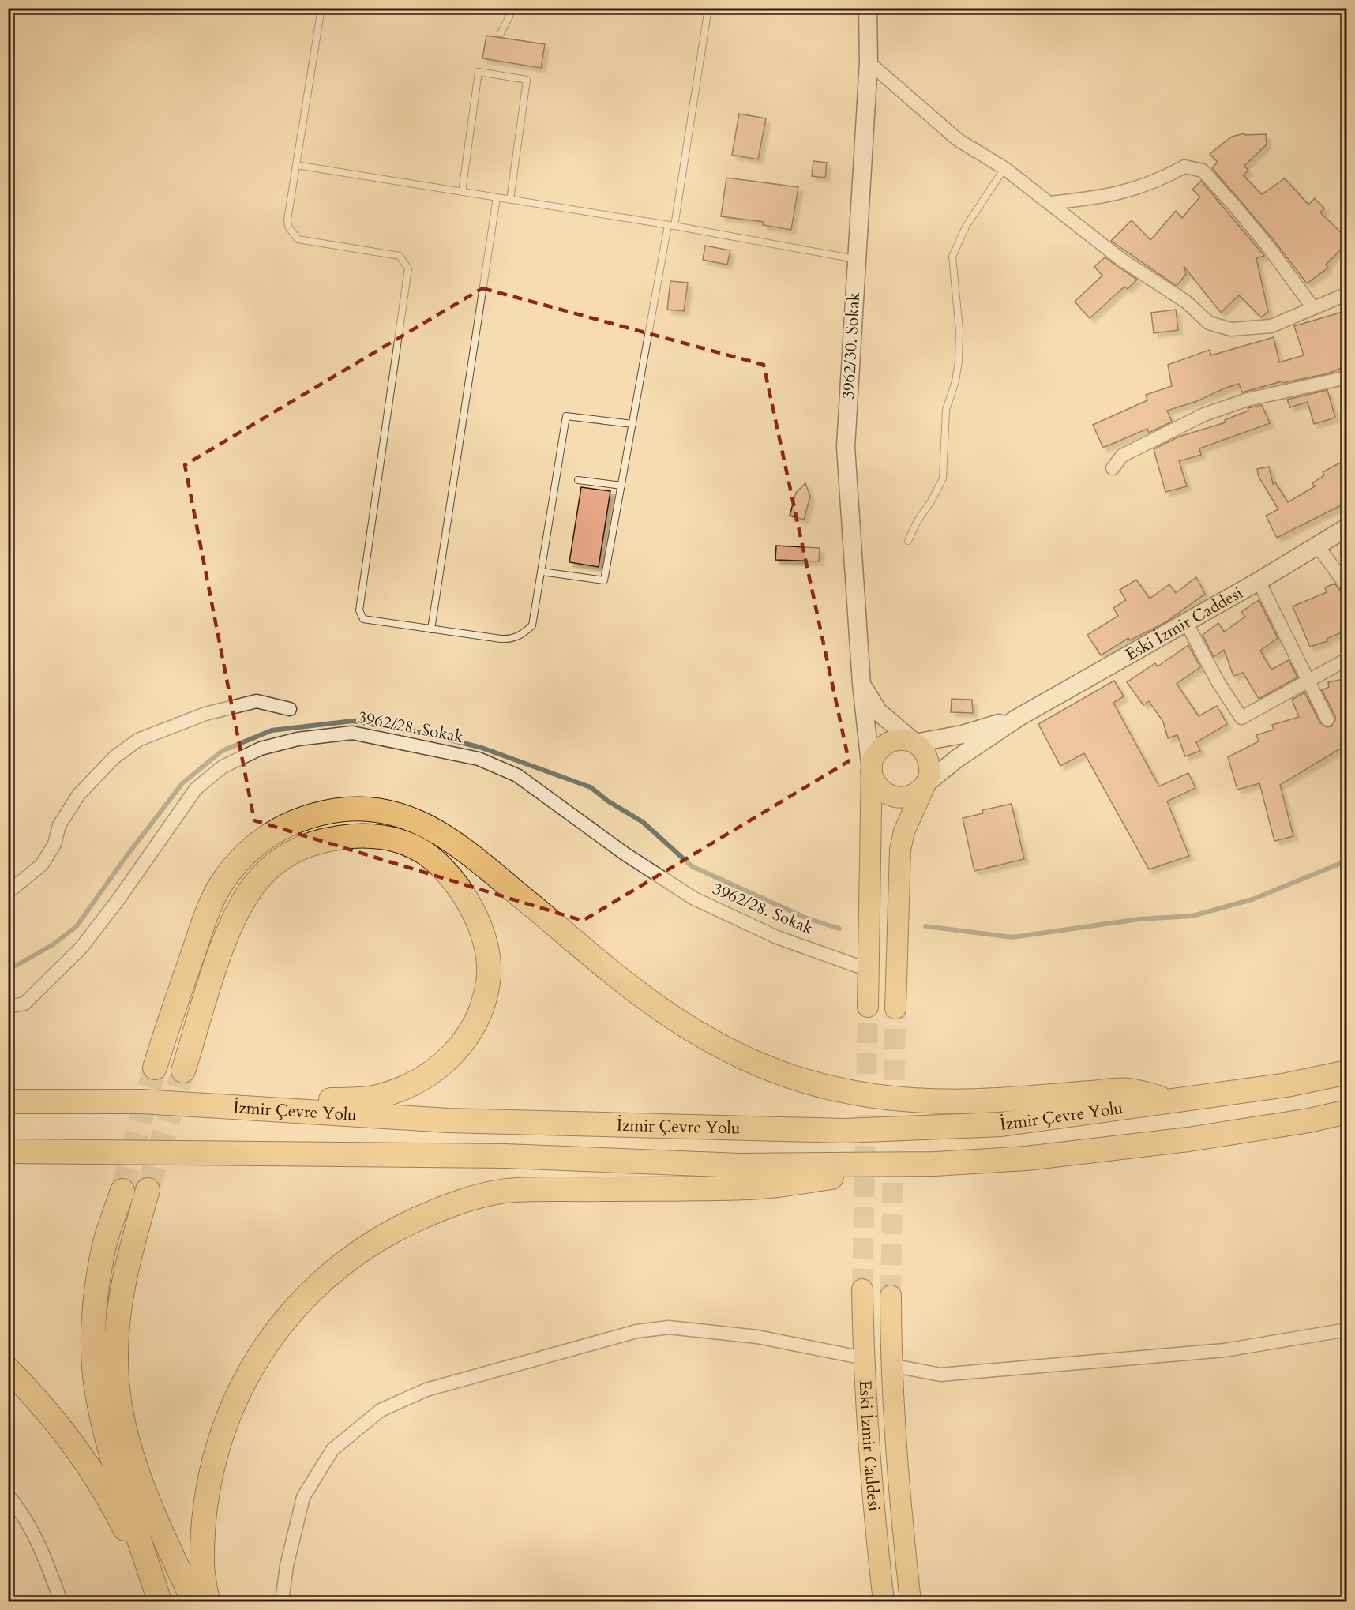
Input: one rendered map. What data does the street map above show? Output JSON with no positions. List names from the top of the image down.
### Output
{
  "streets": {
    "highway": ["İzmir Çevre Yolu"],
    "main road": ["3962/30. Sokak", "Eski İzmir Caddesi"],
    "street": ["3962/28. Sokak"]
  },
  "crossings": [
    ["3962/30. Sokak", "Eski İzmir Caddesi"]
  ]
}
